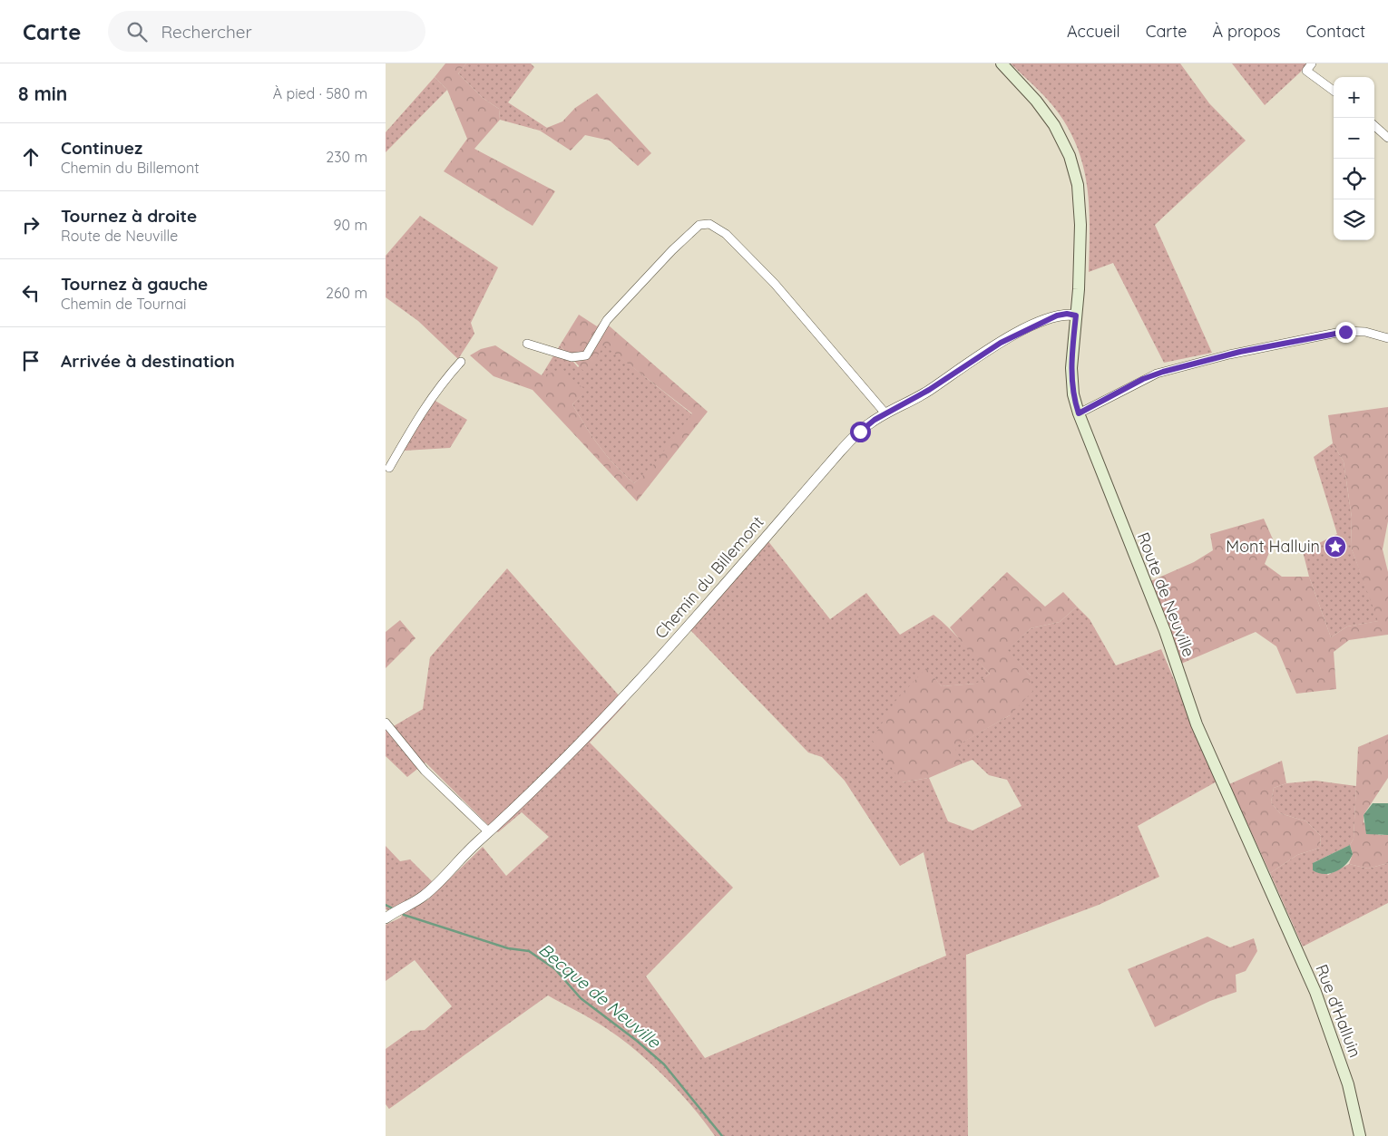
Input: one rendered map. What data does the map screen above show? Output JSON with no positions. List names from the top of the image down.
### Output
{
  "streets": {
    "main road": ["Route de Neuville", "Rue d'Halluin"],
    "street": ["Chemin du Billemont"]
  },
  "crossings": [
    ["Chemin du Billemont", "Route de Neuville"],
    ["Route de Neuville", "Rue d'Halluin"]
  ],
  "water": ["Becque de Neuville"],
  "places": {
    "place": ["Mont Halluin"]
  },
  "page": {
    "header": "Carte",
    "search": "Rechercher",
    "nav": [
      "Accueil",
      "Carte",
      "À propos",
      "Contact"
    ],
    "heading": ["8 min", "À pied · 580 m"],
    "map_buttons": ["+", "−"],
    "list": [
      ["Continuez", "Chemin du Billemont", "230 m"],
      ["Tournez à droite", "Route de Neuville", "90 m"],
      ["Tournez à gauche", "Chemin de Tournai", "260 m"],
      "Arrivée à destination"
    ]
  }
}
